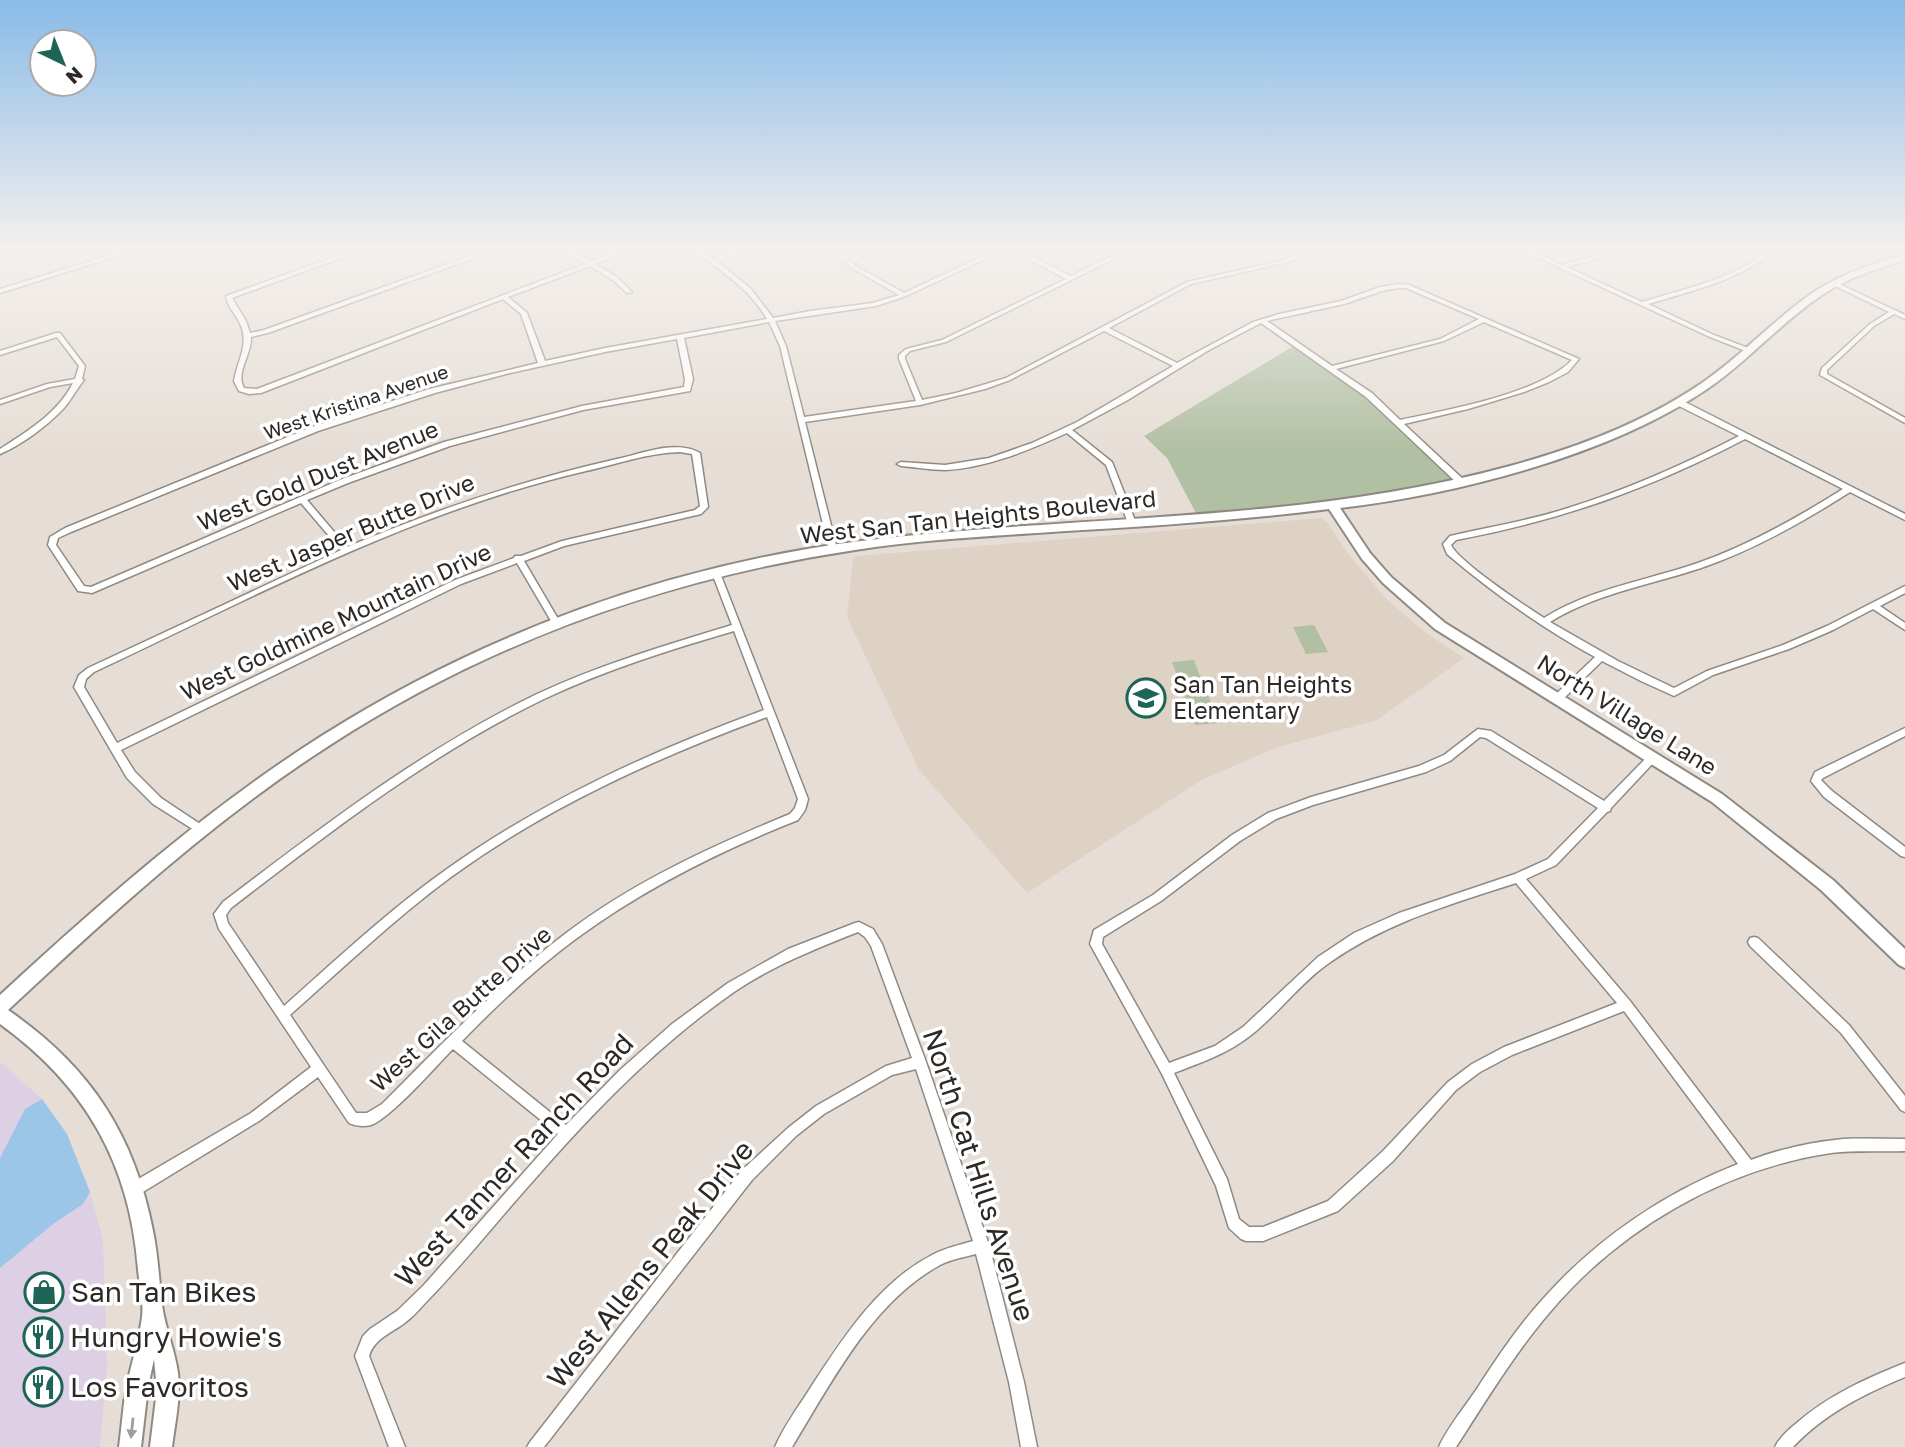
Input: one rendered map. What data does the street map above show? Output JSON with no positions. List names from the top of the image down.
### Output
{
  "streets": {
    "street": [
      "West Kristina Avenue",
      "West Gold Dust Avenue",
      "West San Tan Heights Boulevard",
      "West Jasper Butte Drive",
      "West Goldmine Mountain Drive",
      "North Village Lane",
      "West Gila Butte Drive",
      "West Tanner Ranch Road",
      "North Cat Hills Avenue",
      "West Allens Peak Drive"
    ]
  },
  "crossings": [
    ["West Kristina Avenue", "West Gold Dust Avenue"],
    ["West San Tan Heights Boulevard", "North Village Lane"],
    ["West Jasper Butte Drive", "West Goldmine Mountain Drive"],
    ["West Tanner Ranch Road", "North Cat Hills Avenue"],
    ["North Cat Hills Avenue", "West Allens Peak Drive"]
  ],
  "places": {
    "school or university": ["San Tan Heights Elementary"],
    "shop": ["San Tan Bikes"],
    "restaurant": ["Hungry Howie's", "Los Favoritos"]
  },
  "north": "bottom right"
}
